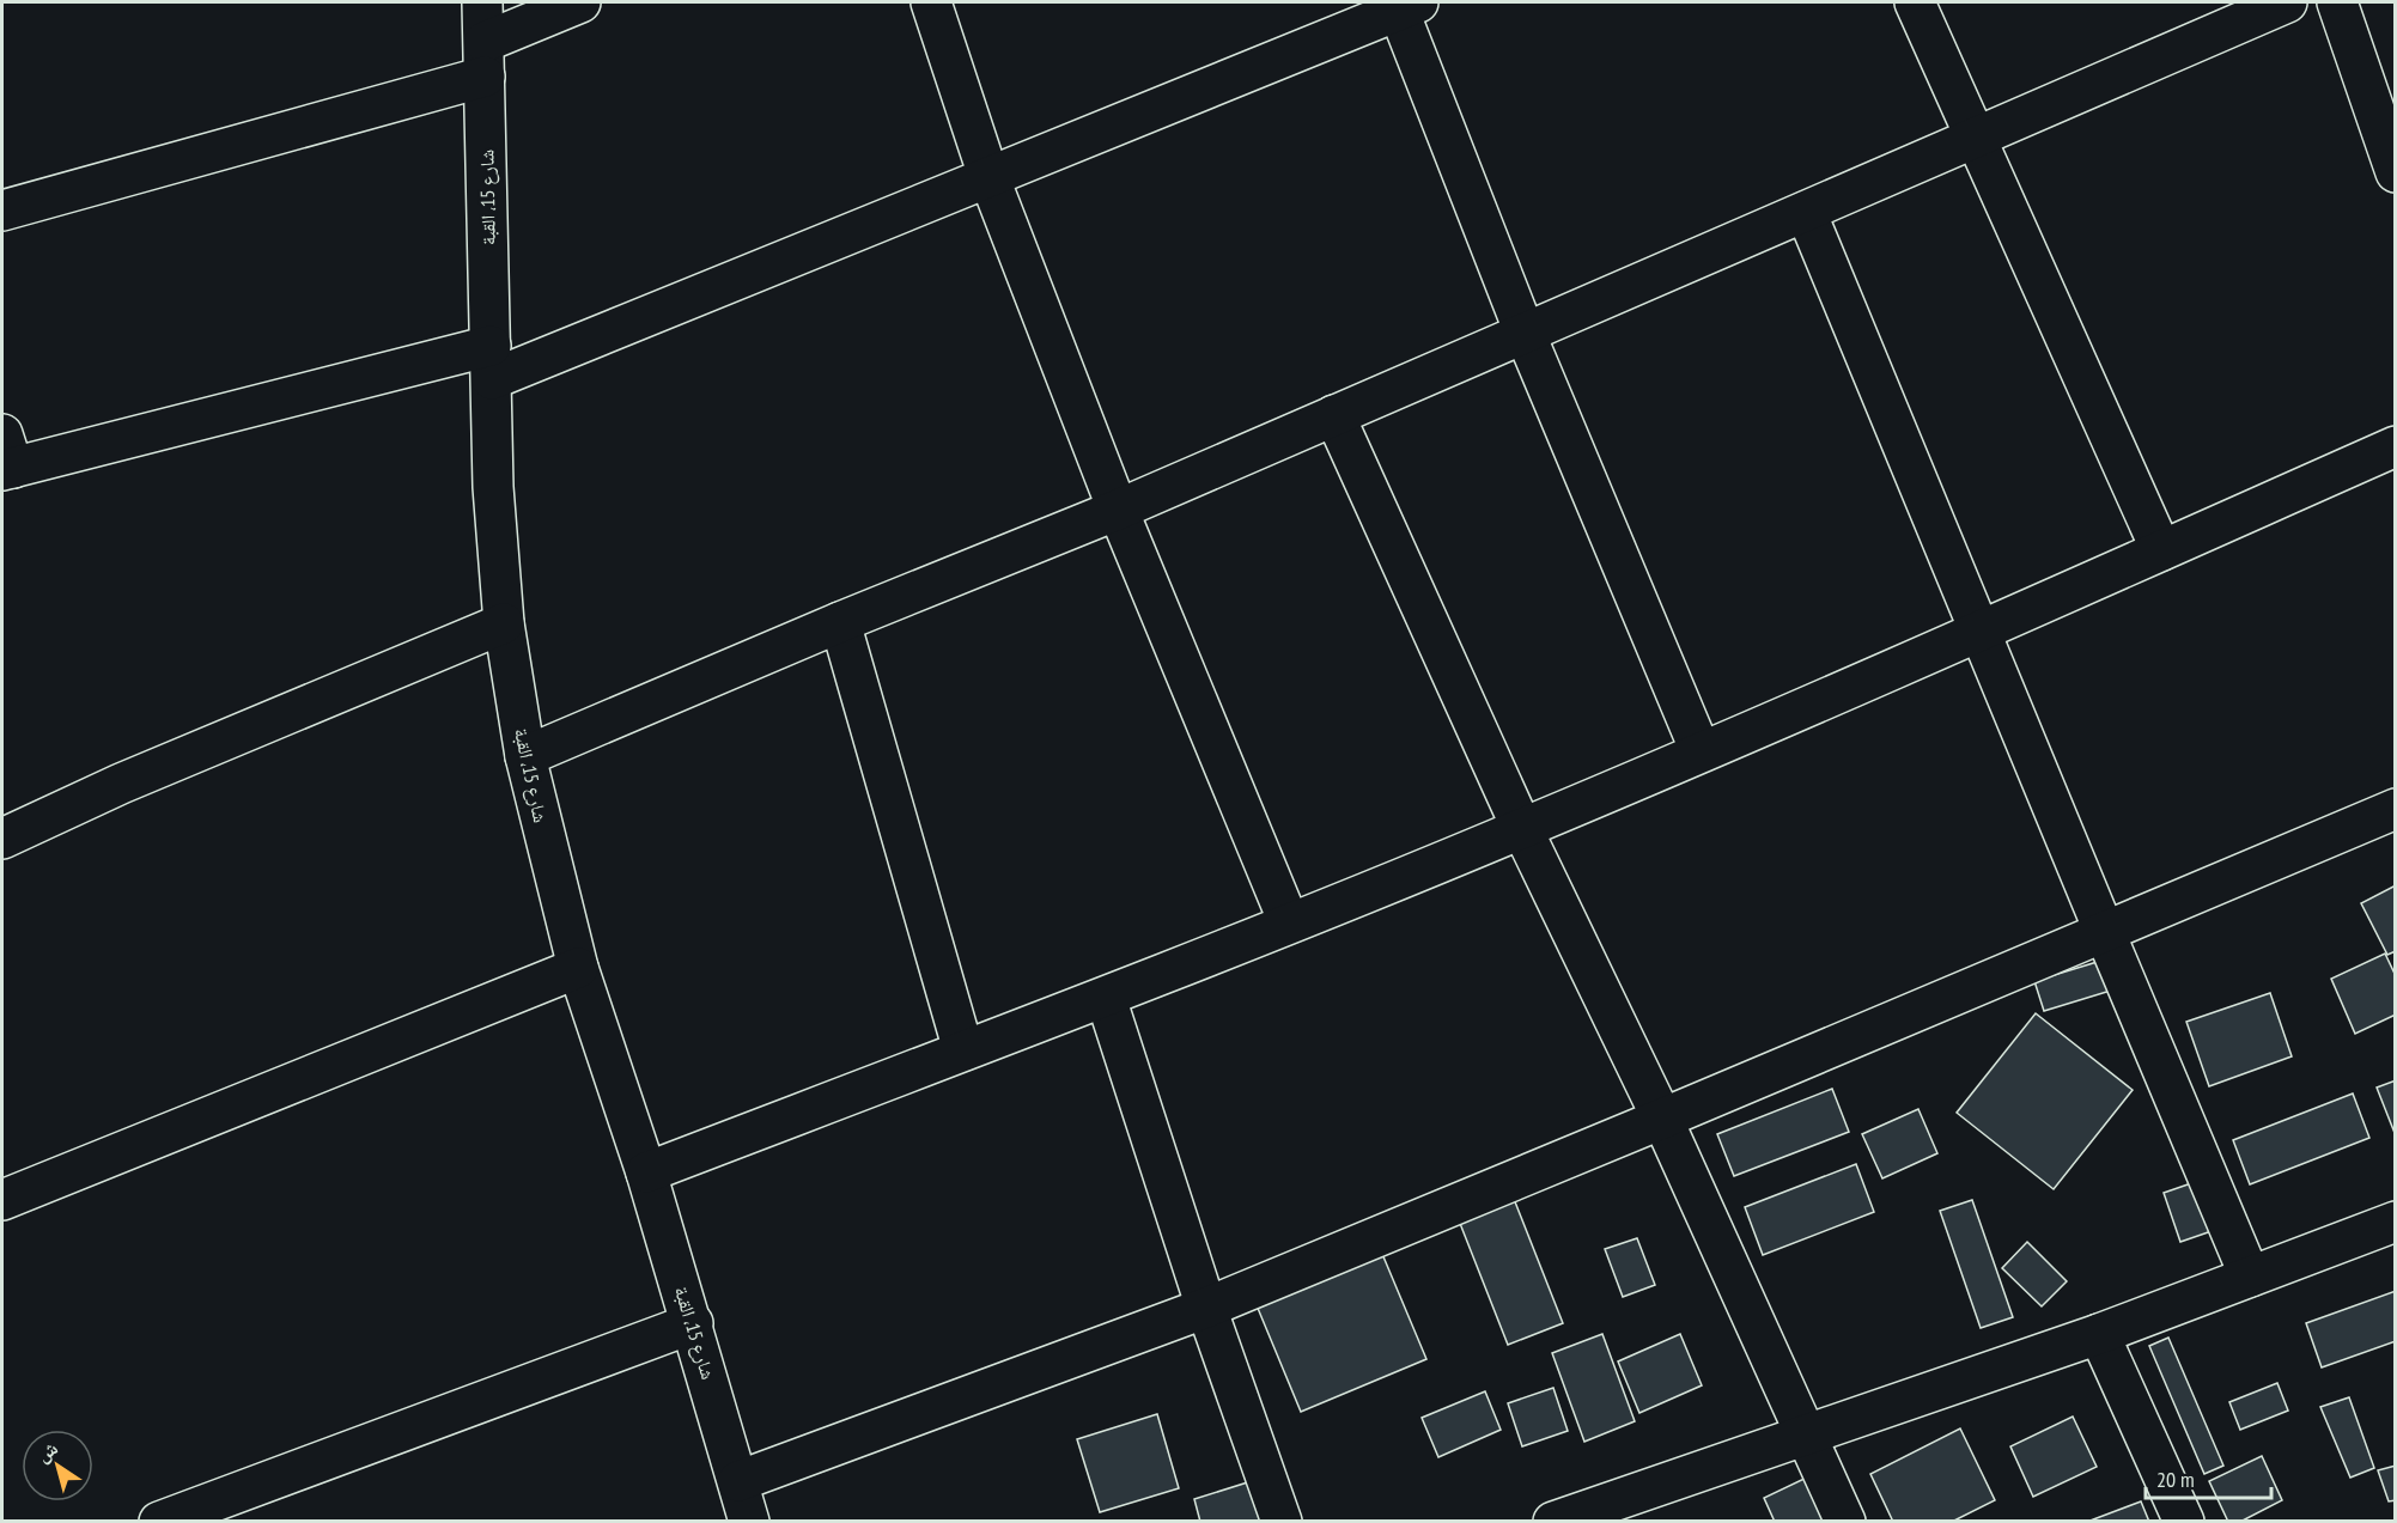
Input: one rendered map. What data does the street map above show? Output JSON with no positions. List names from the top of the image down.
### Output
{
  "streets": {
    "street": ["شارع 15، القبة"]
  },
  "scale_bar": "20 m",
  "north": "top left"
}
